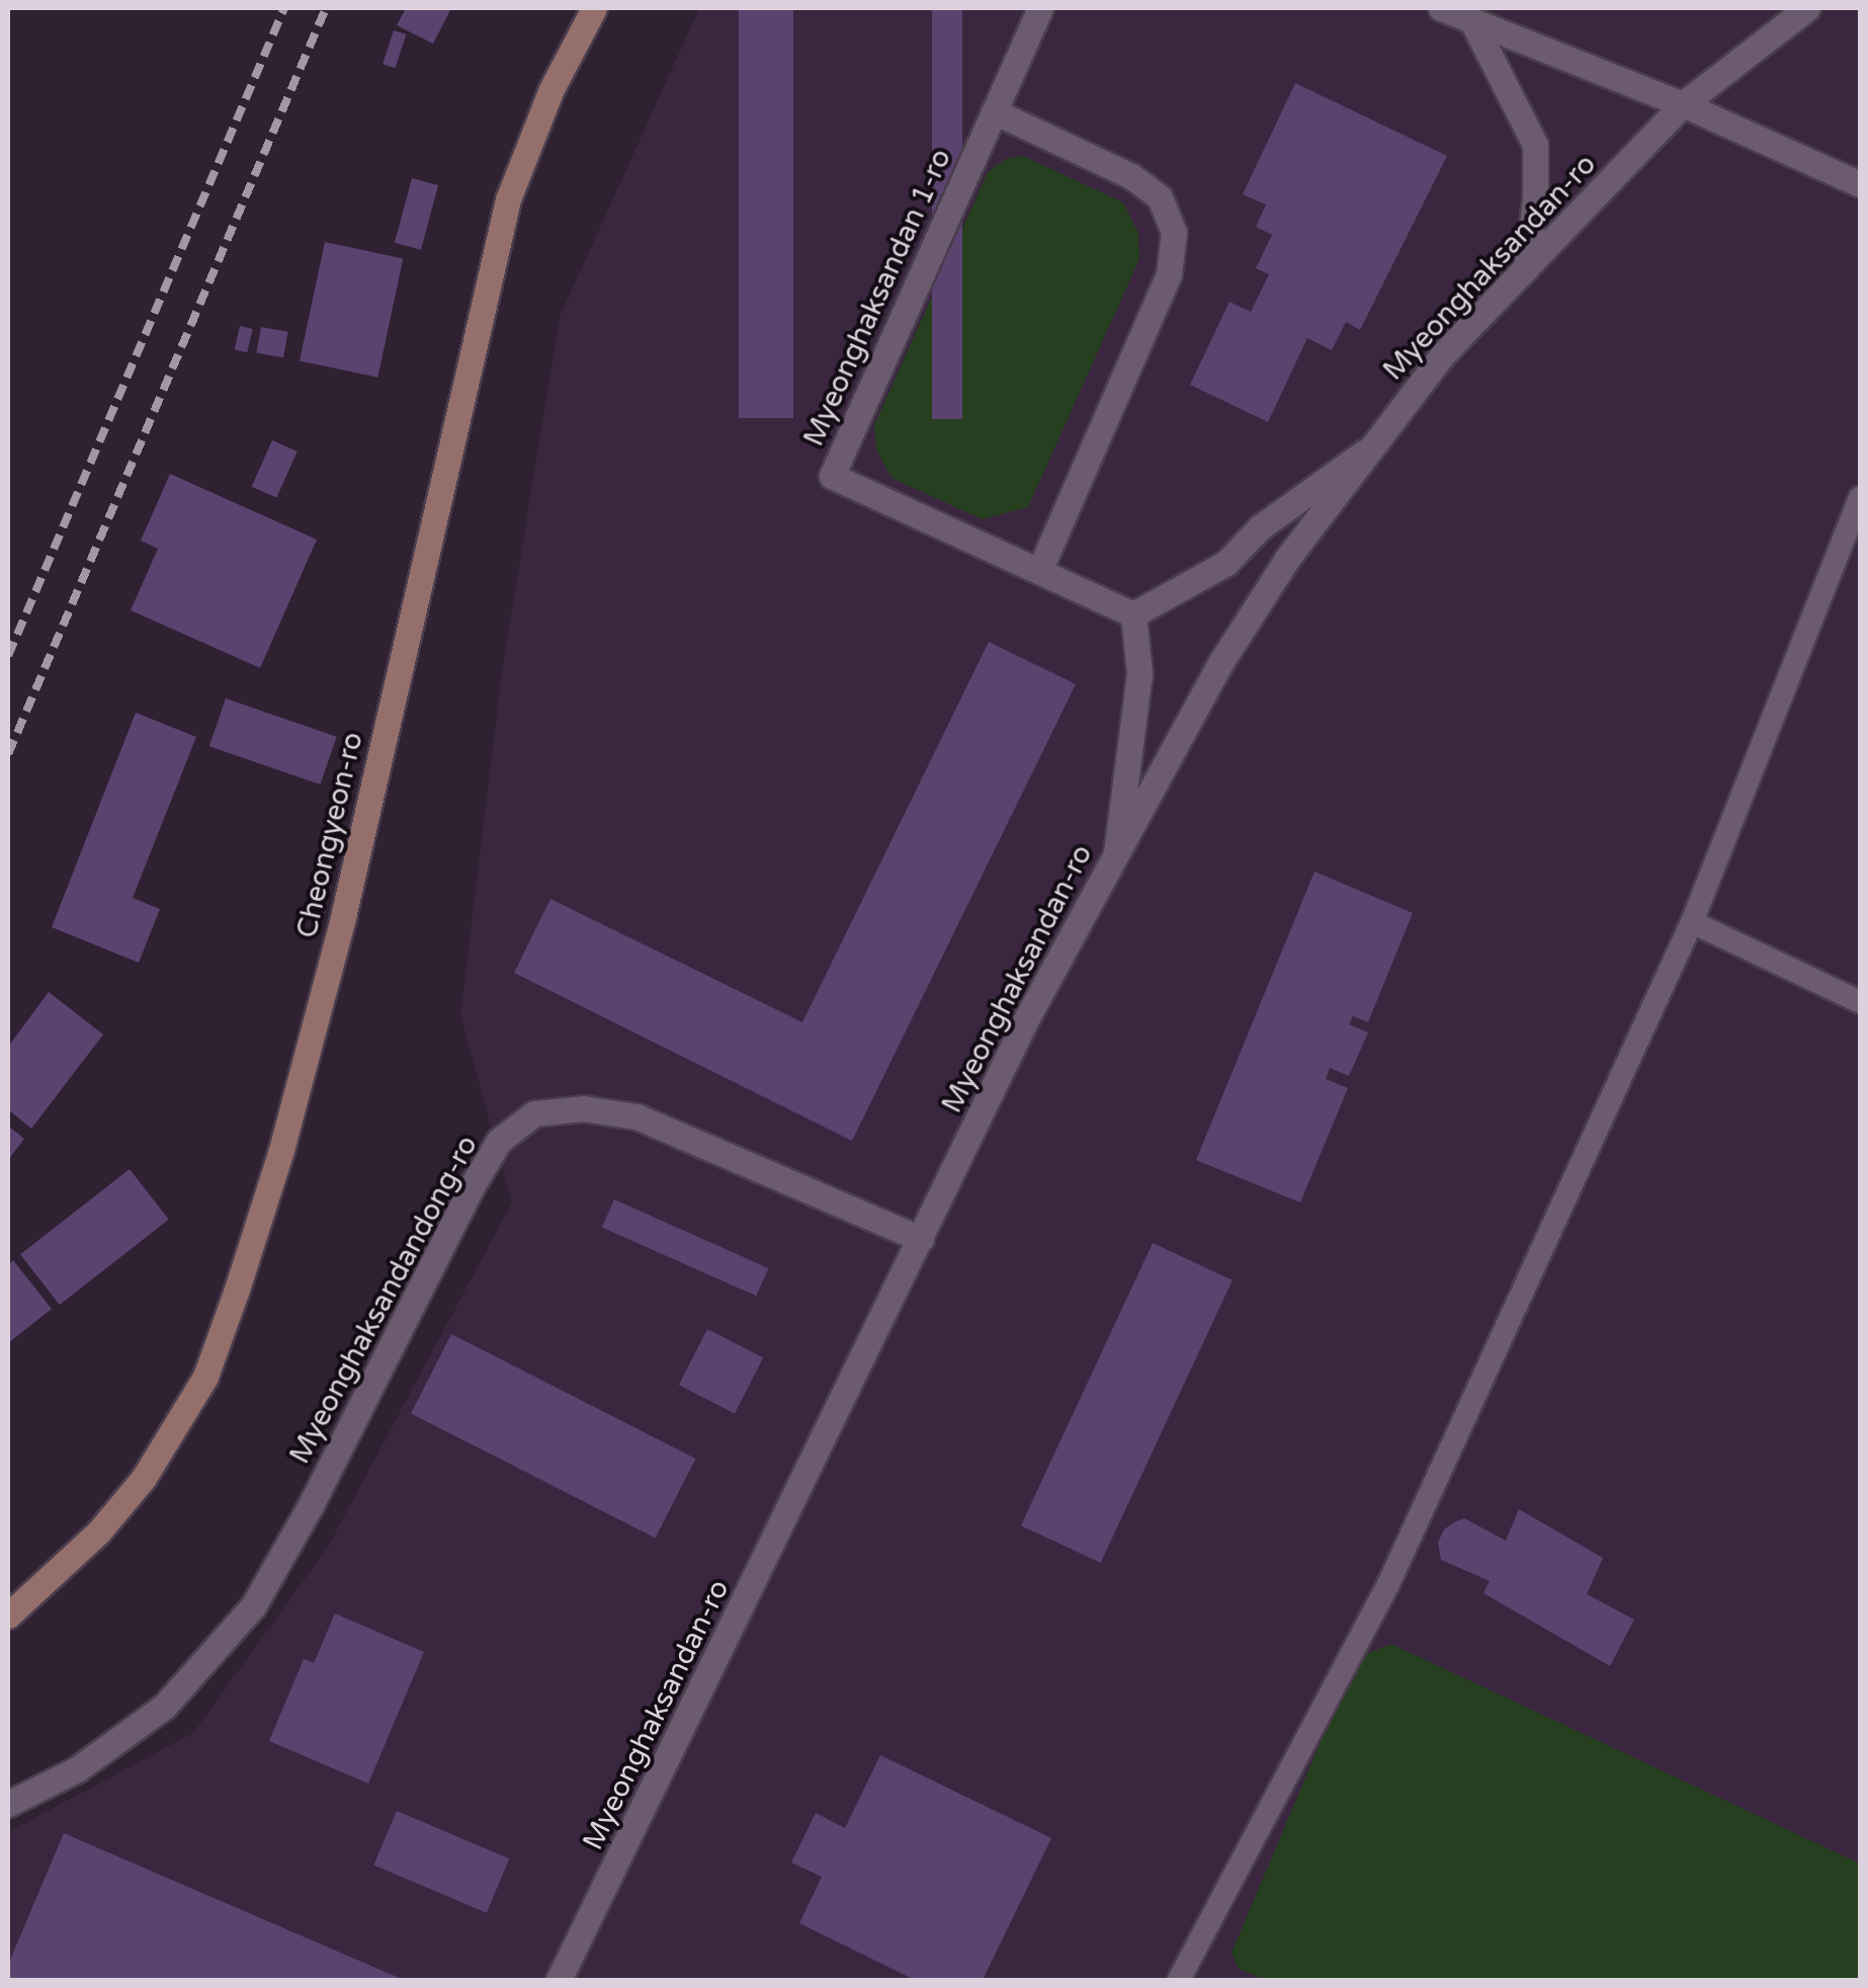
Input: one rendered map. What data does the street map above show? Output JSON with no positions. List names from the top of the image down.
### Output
{
  "streets": {
    "main road": ["Cheongyeon-ro"],
    "street": ["Myeonghaksandan-ro", "Myeonghaksandan 1-ro", "Myeonghaksandandong-ro"]
  },
  "crossings": [
    ["Myeonghaksandan-ro", "Myeonghaksandandong-ro"]
  ]
}
